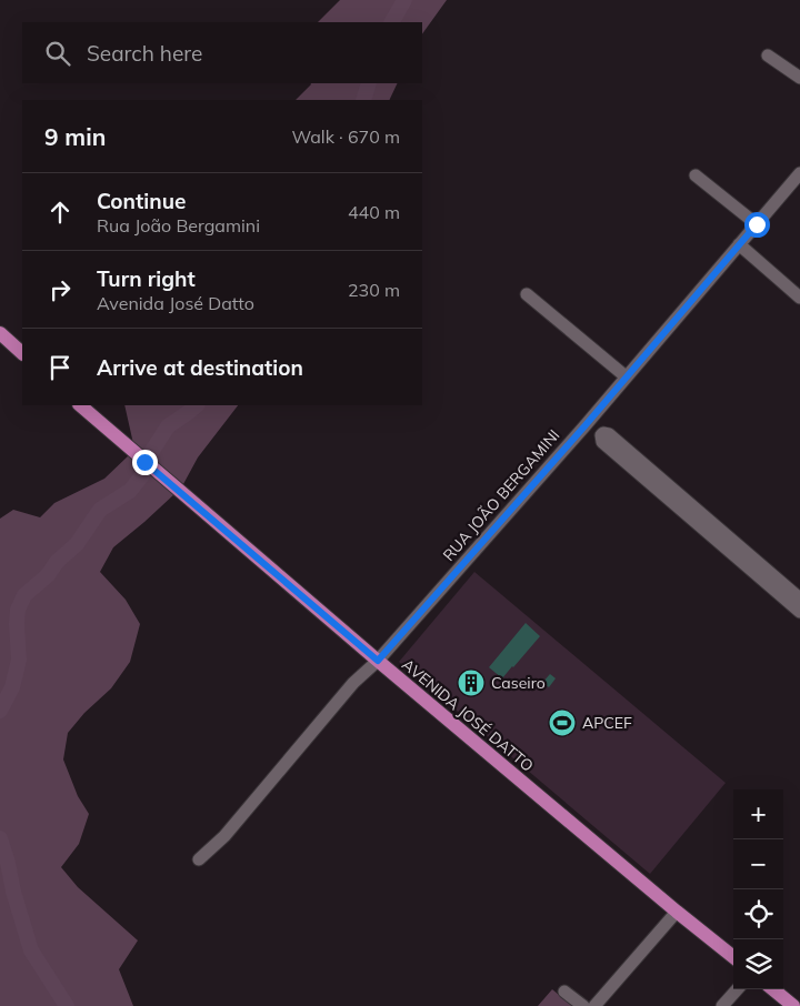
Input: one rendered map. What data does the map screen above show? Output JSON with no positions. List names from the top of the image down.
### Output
{
  "streets": {
    "main road": ["AVENIDA JOSÉ DATTO"],
    "street": ["RUA JOÃO BERGAMINI"]
  },
  "crossings": [
    ["RUA JOÃO BERGAMINI", "AVENIDA JOSÉ DATTO"]
  ],
  "places": {
    "building": ["Caseiro"],
    "sports": ["APCEF"]
  },
  "page": {
    "search": "Search here",
    "heading": ["9 min", "Walk · 670 m"],
    "list": [
      ["Continue", "Rua João Bergamini", "440 m"],
      ["Turn right", "Avenida José Datto", "230 m"],
      "Arrive at destination"
    ],
    "map_buttons": ["+", "−"]
  }
}
